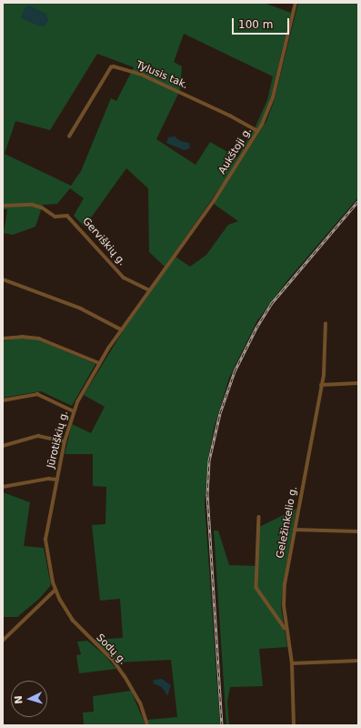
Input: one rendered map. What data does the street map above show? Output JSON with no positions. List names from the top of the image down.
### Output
{
  "streets": {
    "street": [
      "Tylusis tak.",
      "Aukštoji g.",
      "Gerviškių g.",
      "Jūrotiškių g.",
      "Geležinkelio g.",
      "Sodų g."
    ]
  },
  "crossings": [
    ["Tylusis tak.", "Aukštoji g."],
    ["Aukštoji g.", "Gerviškių g."],
    ["Aukštoji g.", "Jūrotiškių g."],
    ["Gerviškių g.", "Jūrotiškių g."],
    ["Jūrotiškių g.", "Sodų g."]
  ],
  "scale_bar": "100 m",
  "north": "left"
}
